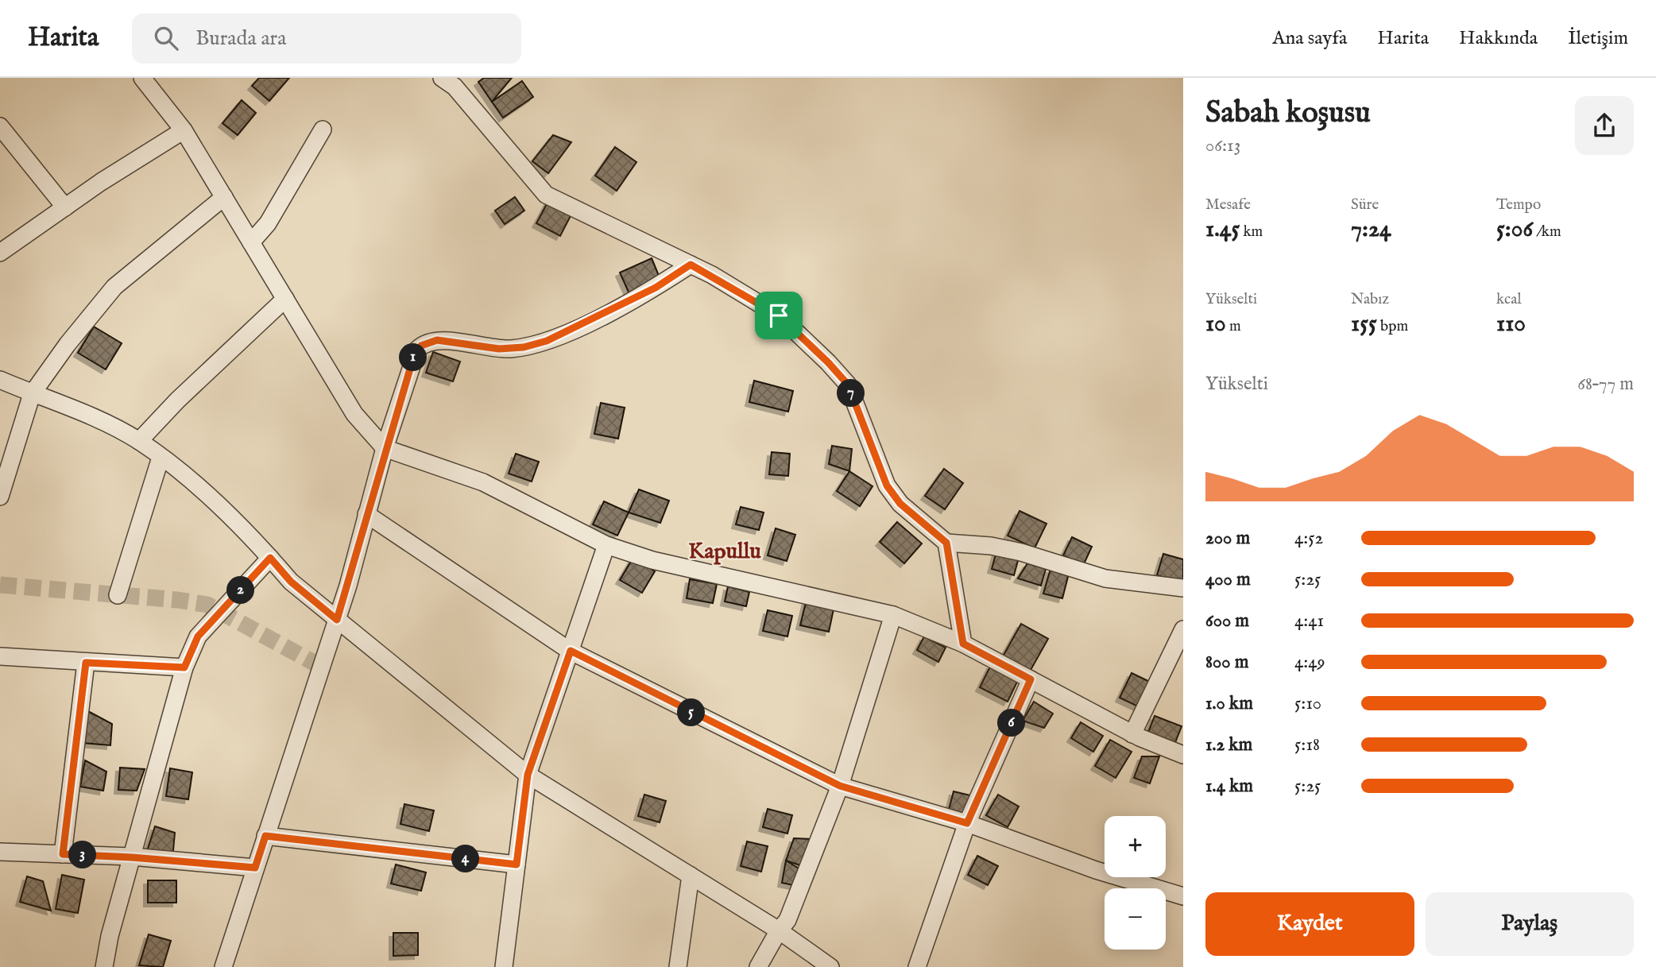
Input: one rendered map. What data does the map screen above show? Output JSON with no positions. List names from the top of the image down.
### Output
{
  "districts": ["Kapullu"],
  "page": {
    "header": "Harita",
    "search": "Burada ara",
    "nav": [
      "Ana sayfa",
      "Harita",
      "Hakkında",
      "İletişim"
    ],
    "heading": ["Sabah koşusu", "06:13"],
    "stats": [
      ["Mesafe", "1.45 km"],
      ["Süre", "7:24"],
      ["Tempo", "5:06 /km"],
      ["Yükselti", "10 m"],
      ["Nabız", "155 bpm"],
      ["kcal", "110"]
    ],
    "pins": [
      "1",
      "7",
      "2",
      "5",
      "6",
      "3",
      "4"
    ],
    "chart": ["Yükselti", "68–77 m"],
    "list": [
      {
        "name": "200 m",
        "note": "4:52"
      },
      {
        "name": "400 m",
        "note": "5:25"
      },
      {
        "name": "600 m",
        "note": "4:41"
      },
      {
        "name": "800 m",
        "note": "4:49"
      },
      {
        "name": "1.0 km",
        "note": "5:10"
      },
      {
        "name": "1.2 km",
        "note": "5:18"
      },
      {
        "name": "1.4 km",
        "note": "5:25"
      }
    ],
    "map_buttons": ["+", "−"],
    "buttons": ["Kaydet", "Paylaş"]
  }
}
